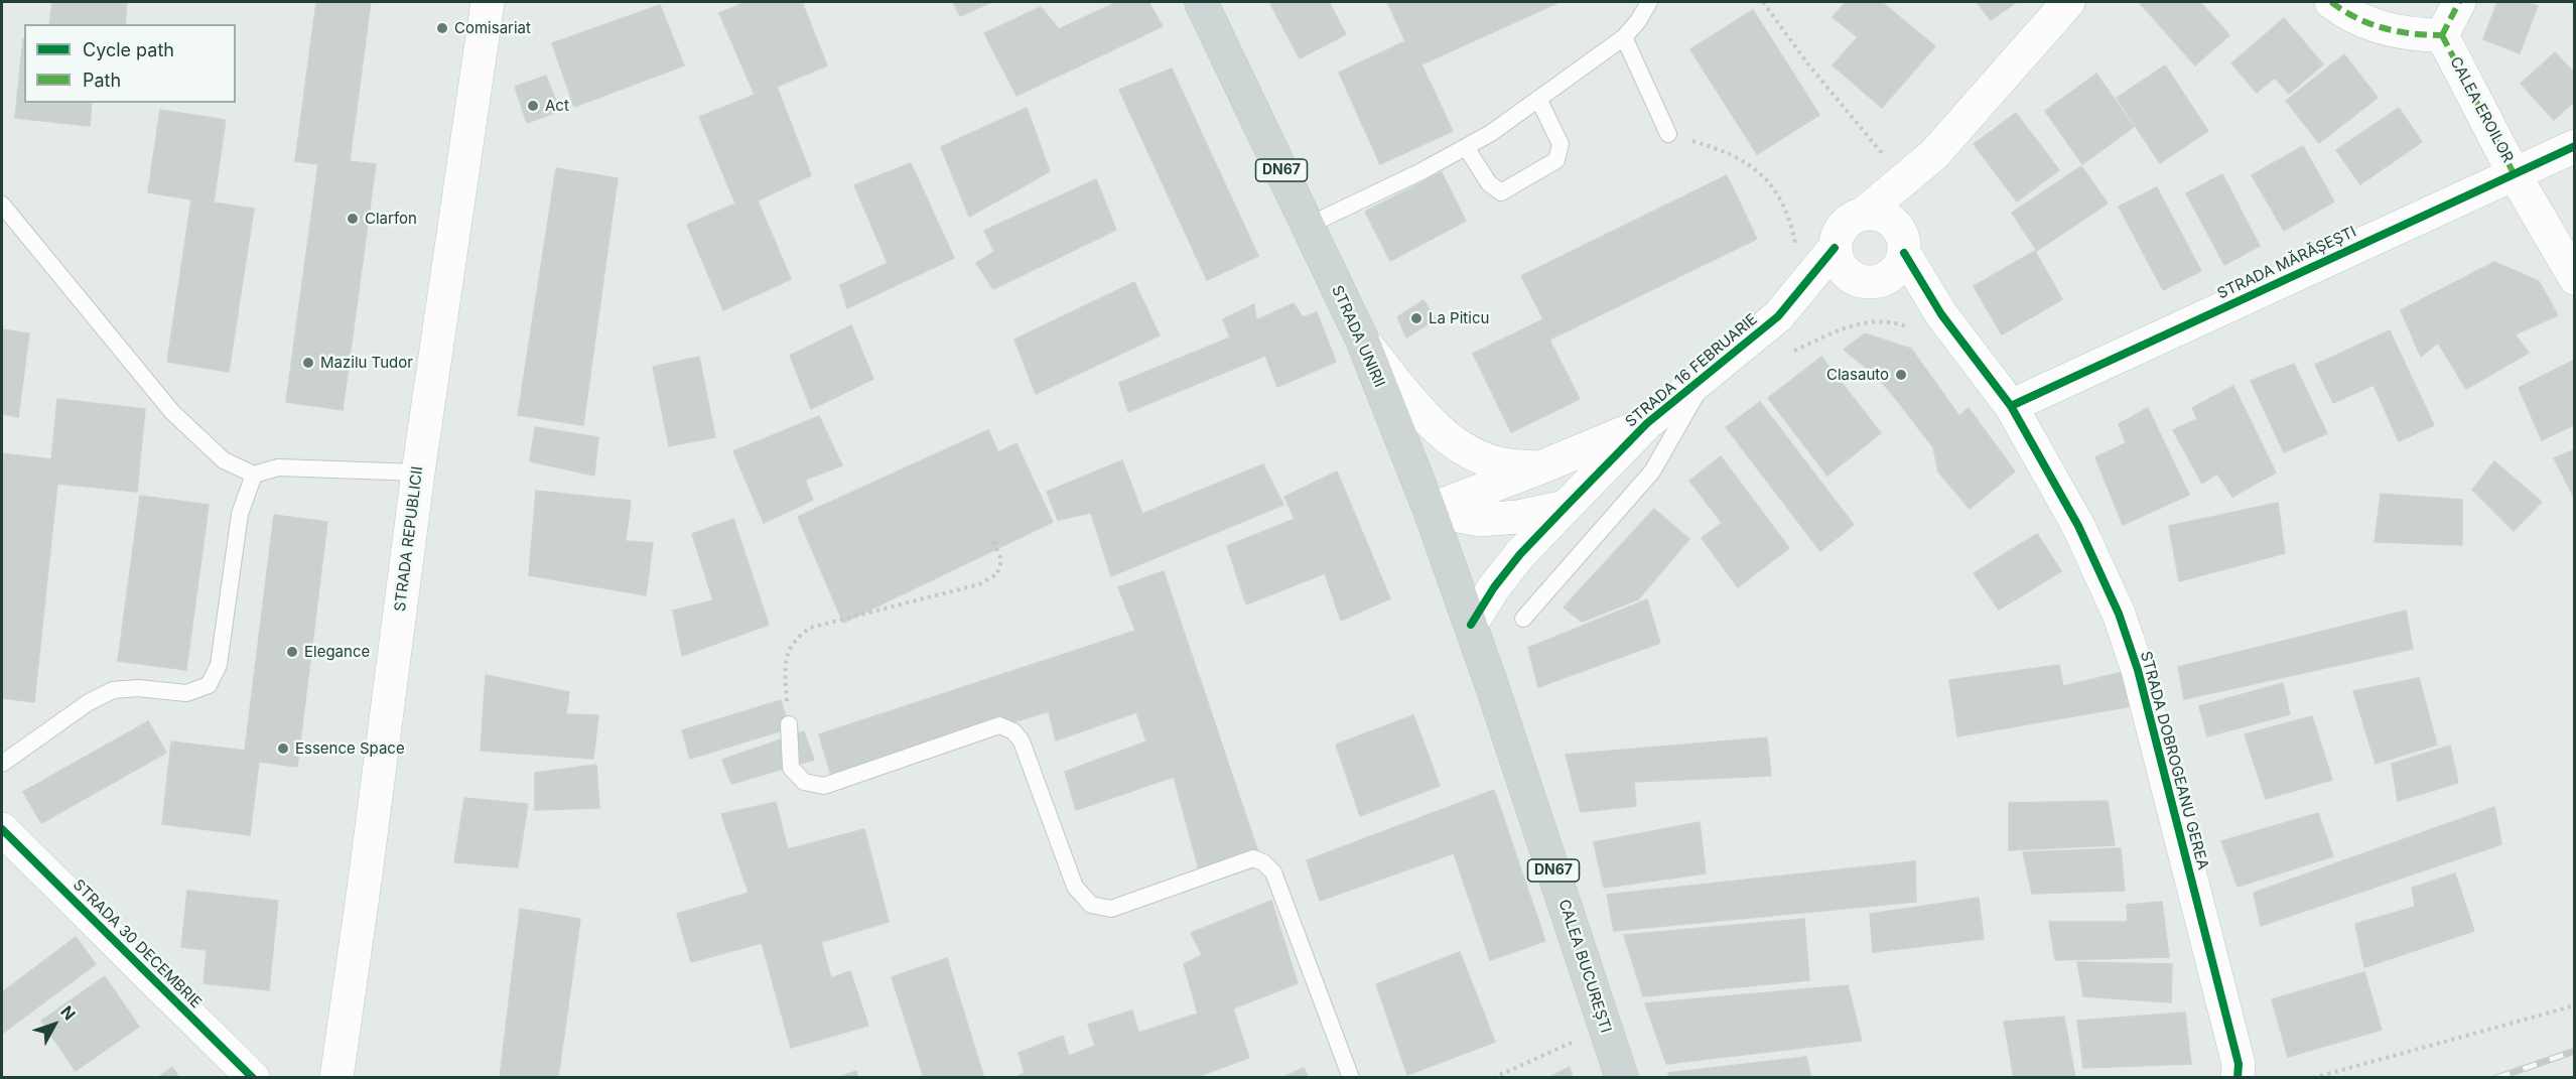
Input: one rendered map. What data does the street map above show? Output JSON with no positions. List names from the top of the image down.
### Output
{
  "streets": {
    "main road": ["DN67", "STRADA UNIRII", "CALEA BUCUREȘTI"],
    "street": [
      "CALEA EROILOR",
      "STRADA MĂRĂȘEȘTI",
      "STRADA 16 FEBRUARIE",
      "STRADA REPUBLICII",
      "STRADA DOBROGEANU GEREA",
      "STRADA 30 DECEMBRIE"
    ]
  },
  "crossings": [
    ["CALEA EROILOR", "STRADA MĂRĂȘEȘTI"],
    ["STRADA MĂRĂȘEȘTI", "STRADA DOBROGEANU GEREA"],
    ["STRADA UNIRII", "STRADA 16 FEBRUARIE"],
    ["STRADA UNIRII", "CALEA BUCUREȘTI"],
    ["STRADA 16 FEBRUARIE", "STRADA DOBROGEANU GEREA"]
  ],
  "places": [
    "Comisariat",
    "Act",
    "Clarfon",
    "La Piticu",
    "Mazilu Tudor",
    "Clasauto",
    "Elegance",
    "Essence Space"
  ],
  "legend": ["Cycle path", "Path"],
  "north": "top right"
}
